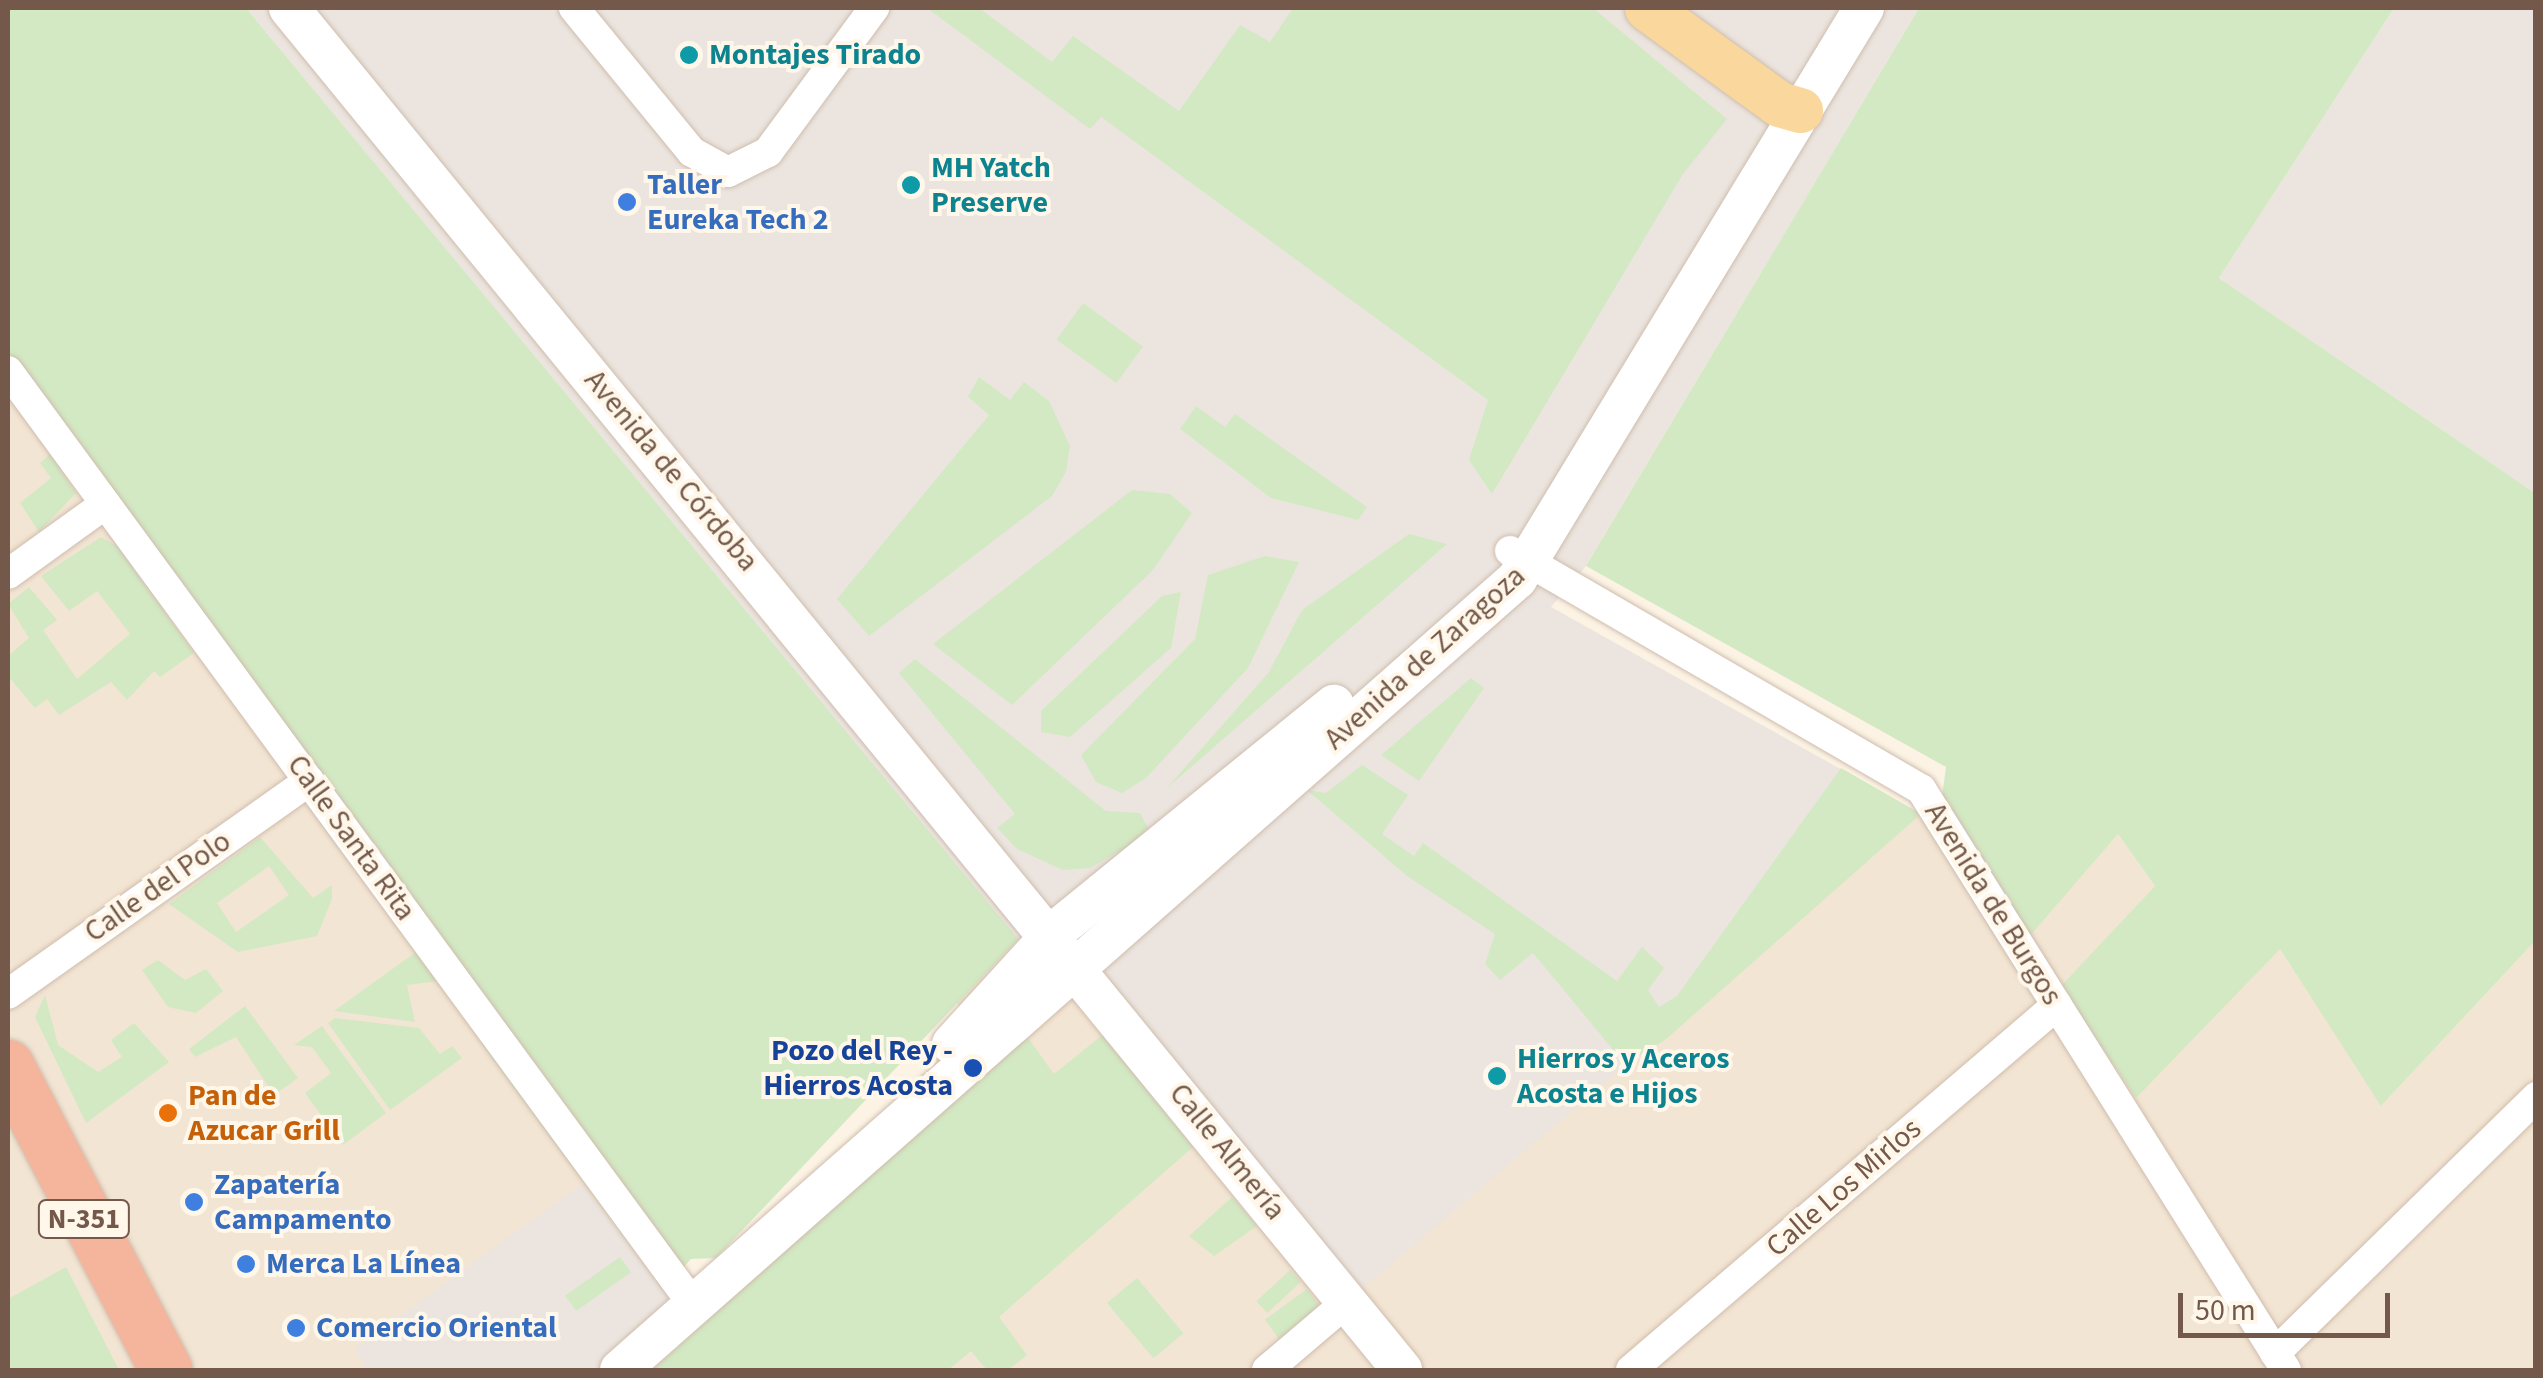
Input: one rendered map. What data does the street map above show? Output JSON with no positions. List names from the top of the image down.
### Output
{
  "streets": {
    "highway": ["N-351"],
    "street": [
      "Avenida de Córdoba",
      "Avenida de Zaragoza",
      "Calle Santa Rita",
      "Calle del Polo",
      "Avenida de Burgos",
      "Calle Almería",
      "Calle Los Mirlos"
    ]
  },
  "crossings": [
    ["Avenida de Córdoba", "Avenida de Zaragoza"],
    ["Avenida de Córdoba", "Calle Almería"],
    ["Avenida de Zaragoza", "Calle Santa Rita"],
    ["Avenida de Zaragoza", "Avenida de Burgos"],
    ["Avenida de Zaragoza", "Calle Almería"],
    ["Calle Santa Rita", "Calle del Polo"],
    ["Avenida de Burgos", "Calle Los Mirlos"]
  ],
  "places": [
    "Montajes Tirado",
    "MH Yatch Preserve",
    "Taller Eureka Tech 2",
    "Pozo del Rey - Hierros Acosta",
    "Hierros y Aceros Acosta e Hijos",
    "Pan de Azucar Grill",
    "Zapatería Campamento",
    "Merca La Línea",
    "Comercio Oriental"
  ],
  "scale_bar": "50 m"
}
